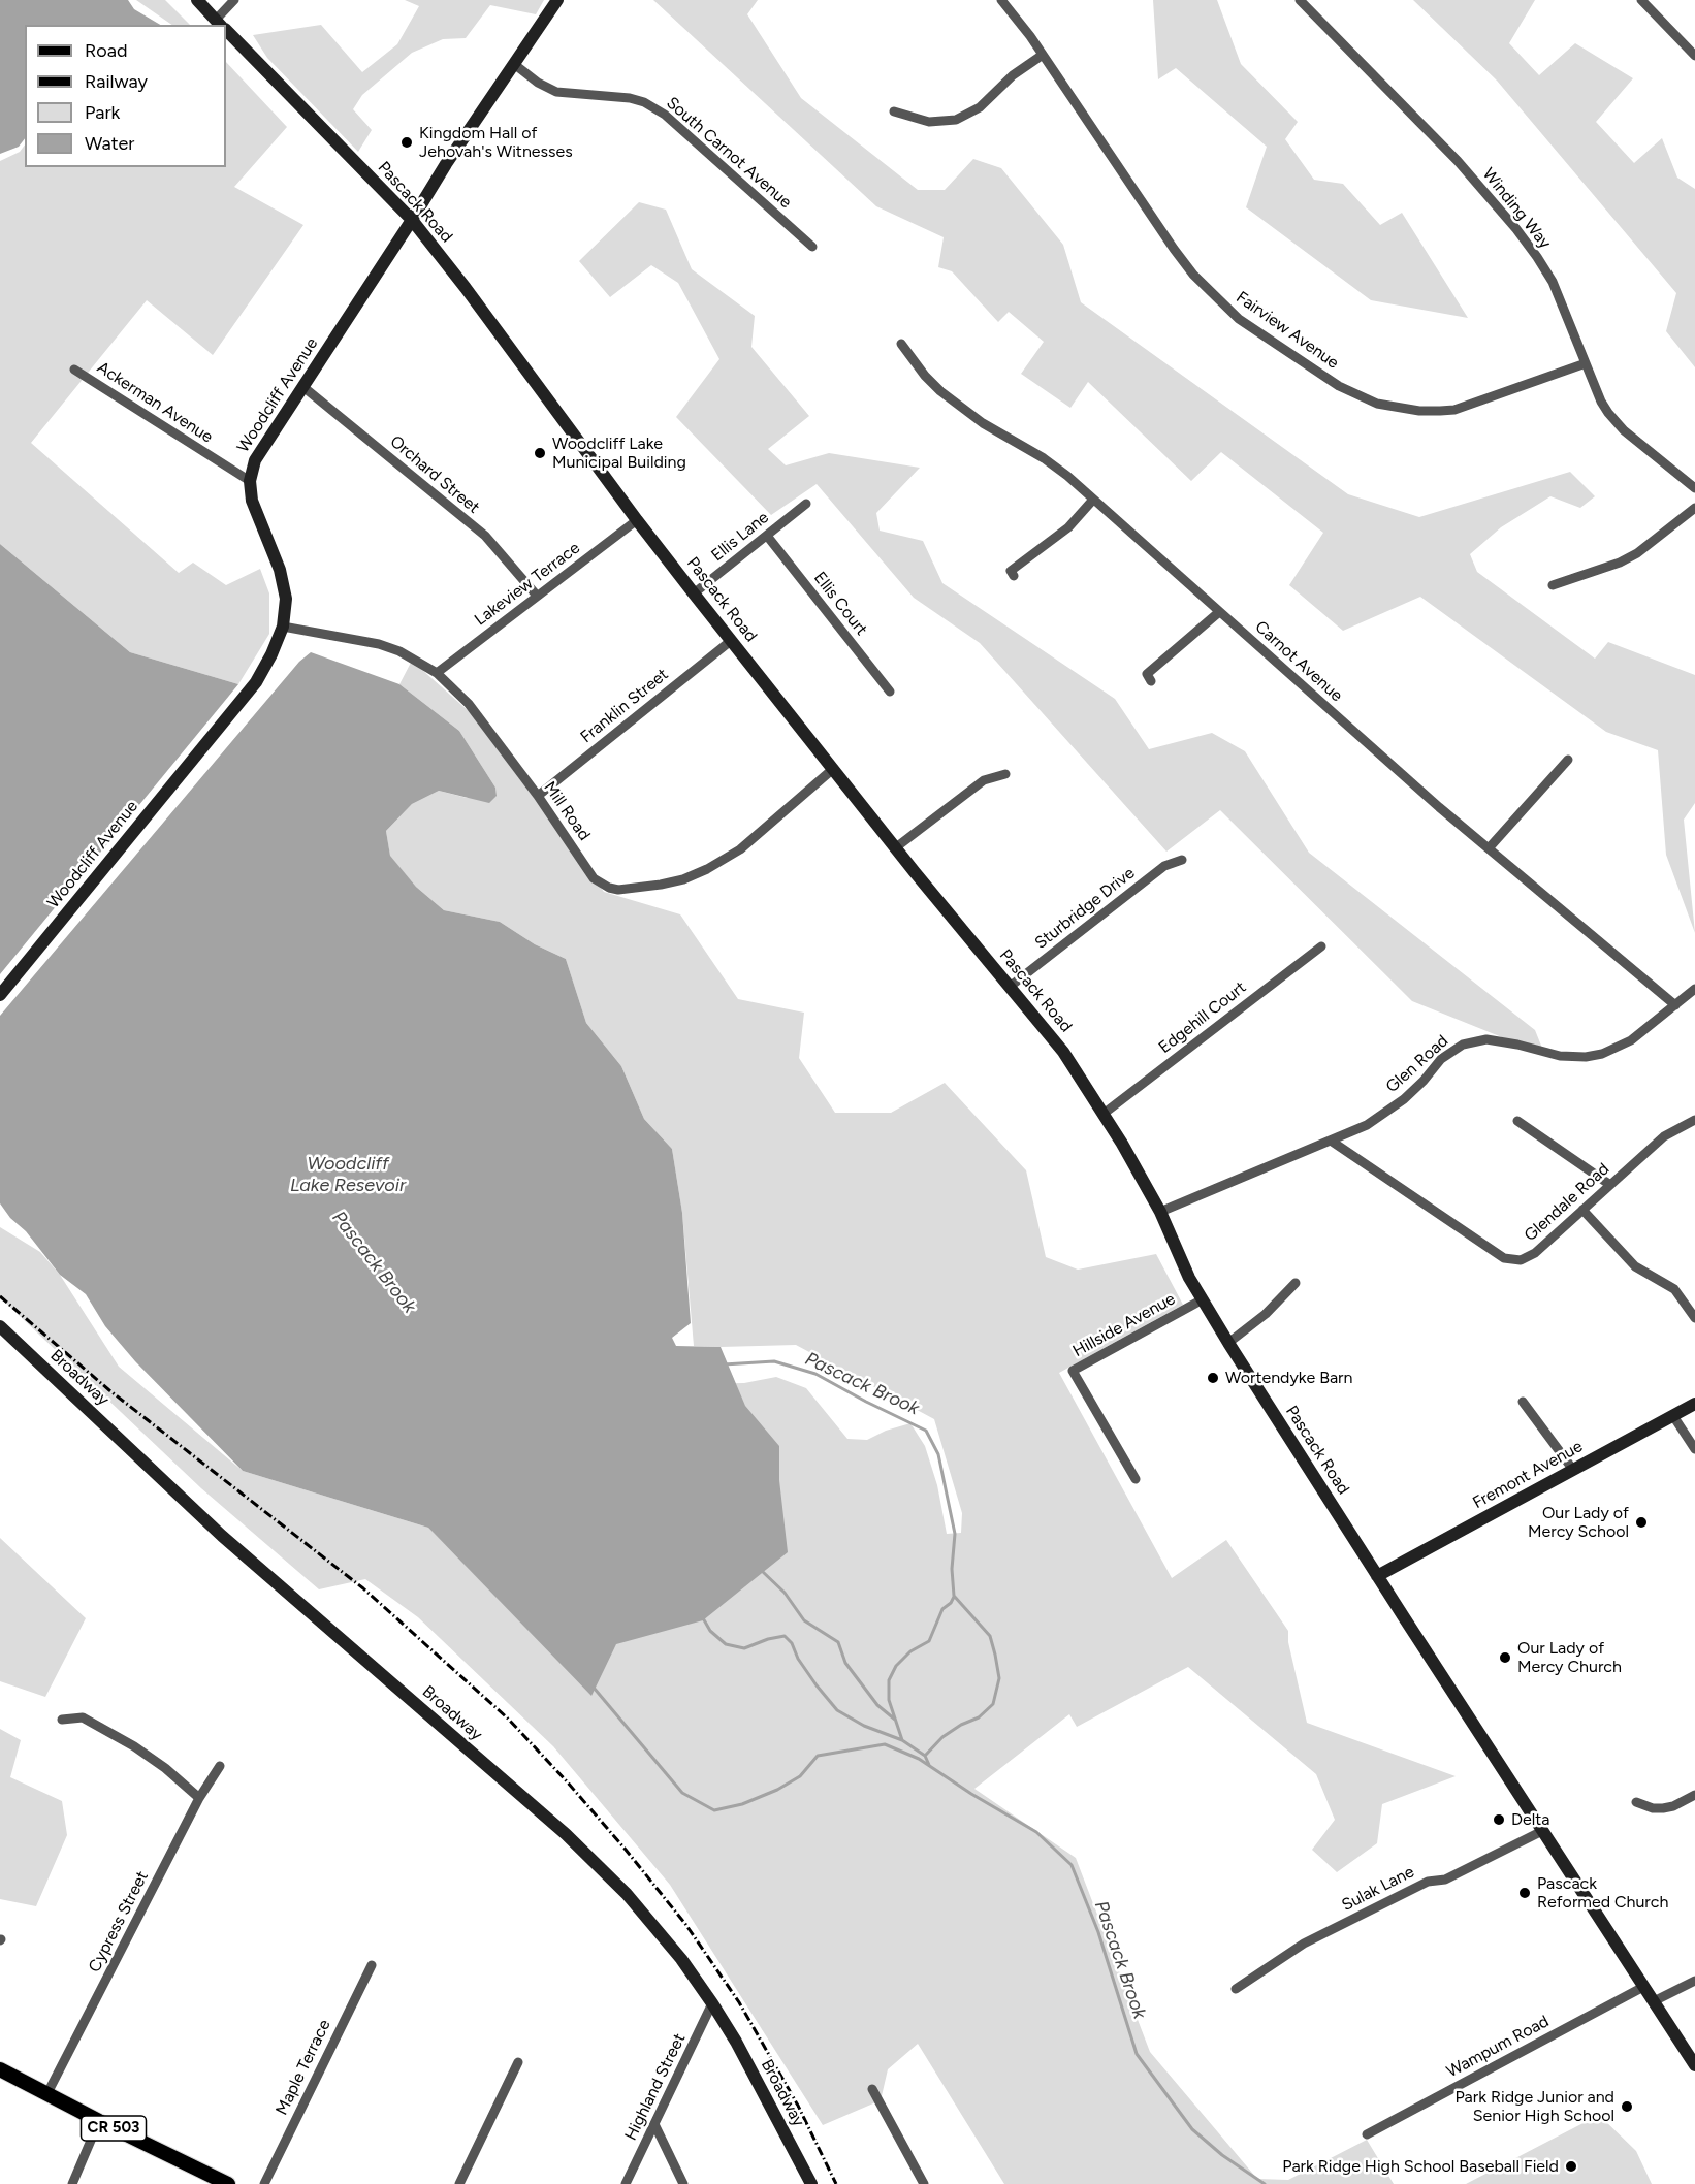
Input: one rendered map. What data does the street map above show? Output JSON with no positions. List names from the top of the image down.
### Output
{
  "streets": {
    "main road": ["CR 503"],
    "street": [
      "South Carnot Avenue",
      "Pascack Road",
      "Winding Way",
      "Fairview Avenue",
      "Woodcliff Avenue",
      "Ackerman Avenue",
      "Orchard Street",
      "Ellis Lane",
      "Lakeview Terrace",
      "Ellis Court",
      "Carnot Avenue",
      "Franklin Street",
      "Mill Road",
      "Sturbridge Drive",
      "Edgehill Court",
      "Glen Road",
      "Glendale Road",
      "Hillside Avenue",
      "Broadway",
      "Fremont Avenue",
      "Sulak Lane",
      "Cypress Street",
      "Wampum Road",
      "Maple Terrace",
      "Highland Street"
    ]
  },
  "crossings": [
    ["South Carnot Avenue", "Woodcliff Avenue"],
    ["Pascack Road", "Woodcliff Avenue"],
    ["Pascack Road", "Ellis Lane"],
    ["Pascack Road", "Lakeview Terrace"],
    ["Pascack Road", "Franklin Street"],
    ["Pascack Road", "Mill Road"],
    ["Pascack Road", "Sturbridge Drive"],
    ["Pascack Road", "Edgehill Court"],
    ["Pascack Road", "Glen Road"],
    ["Pascack Road", "Hillside Avenue"],
    ["Pascack Road", "Fremont Avenue"],
    ["Pascack Road", "Sulak Lane"],
    ["Pascack Road", "Wampum Road"],
    ["Winding Way", "Fairview Avenue"],
    ["Woodcliff Avenue", "Ackerman Avenue"],
    ["Woodcliff Avenue", "Orchard Street"],
    ["Woodcliff Avenue", "Mill Road"],
    ["Orchard Street", "Lakeview Terrace"],
    ["Ellis Lane", "Ellis Court"],
    ["Lakeview Terrace", "Mill Road"],
    ["Carnot Avenue", "Glen Road"],
    ["Franklin Street", "Mill Road"],
    ["Glen Road", "Glendale Road"],
    ["Broadway", "Highland Street"],
    ["Cypress Street", "CR 503"]
  ],
  "water": ["Woodcliff Lake Resevoir", "Pascack Brook"],
  "places": [
    "Kingdom Hall of Jehovah's Witnesses",
    "Woodcliff Lake Municipal Building",
    "Wortendyke Barn",
    "Our Lady of Mercy School",
    "Our Lady of Mercy Church",
    "Delta",
    "Pascack Reformed Church",
    "Park Ridge Junior and Senior High School",
    "Park Ridge High School Baseball Field"
  ],
  "legend": [
    "Road",
    "Railway",
    "Park",
    "Water"
  ]
}
